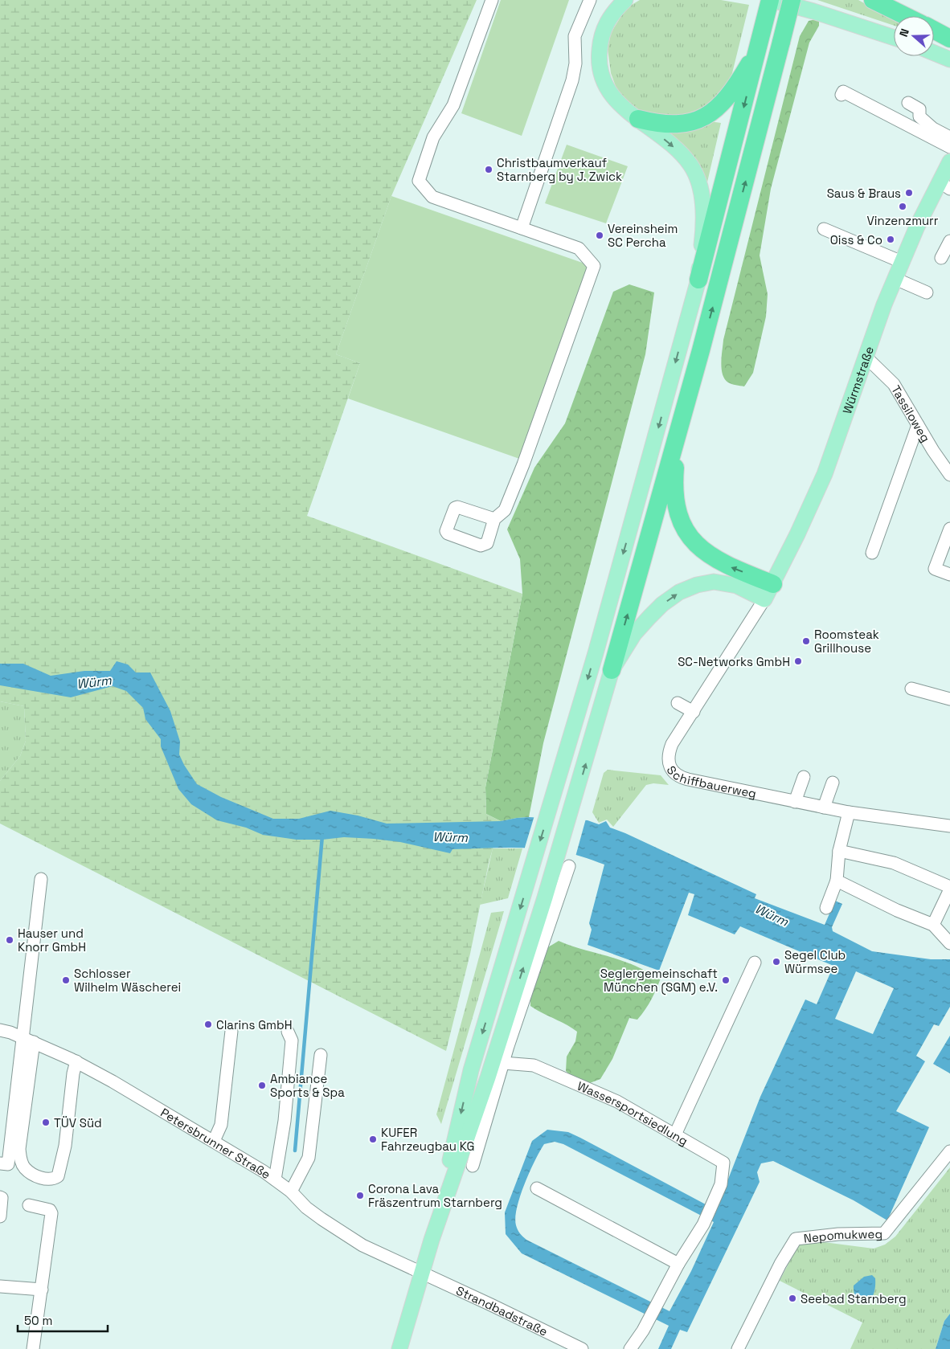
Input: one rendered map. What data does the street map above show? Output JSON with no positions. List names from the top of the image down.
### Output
{
  "streets": {
    "main road": ["Würmstraße"],
    "street": [
      "Tassiloweg",
      "Schiffbauerweg",
      "Wassersportsiedlung",
      "Petersbrunner Straße",
      "Nepomukweg",
      "Strandbadstraße"
    ]
  },
  "crossings": [
    ["Würmstraße", "Tassiloweg"],
    ["Würmstraße", "Schiffbauerweg"],
    ["Petersbrunner Straße", "Strandbadstraße"]
  ],
  "water": ["Würm"],
  "places": [
    "Christbaumverkauf Starnberg by J. Zwick",
    "Saus & Braus",
    "Vinzenzmurr",
    "Vereinsheim SC Percha",
    "Oiss & Co",
    "Roomsteak Grillhouse",
    "SC-Networks GmbH",
    "Hauser und Knorr GmbH",
    "Segel Club Würmsee",
    "Schlosser Wilhelm Wäscherei",
    "Seglergemeinschaft München (SGM) e.V.",
    "Clarins GmbH",
    "Ambiance Sports & Spa",
    "TÜV Süd",
    "KUFER Fahrzeugbau KG",
    "Corona Lava Fräszentrum Starnberg",
    "Seebad Starnberg"
  ],
  "scale_bar": "50 m",
  "north": "left"
}
